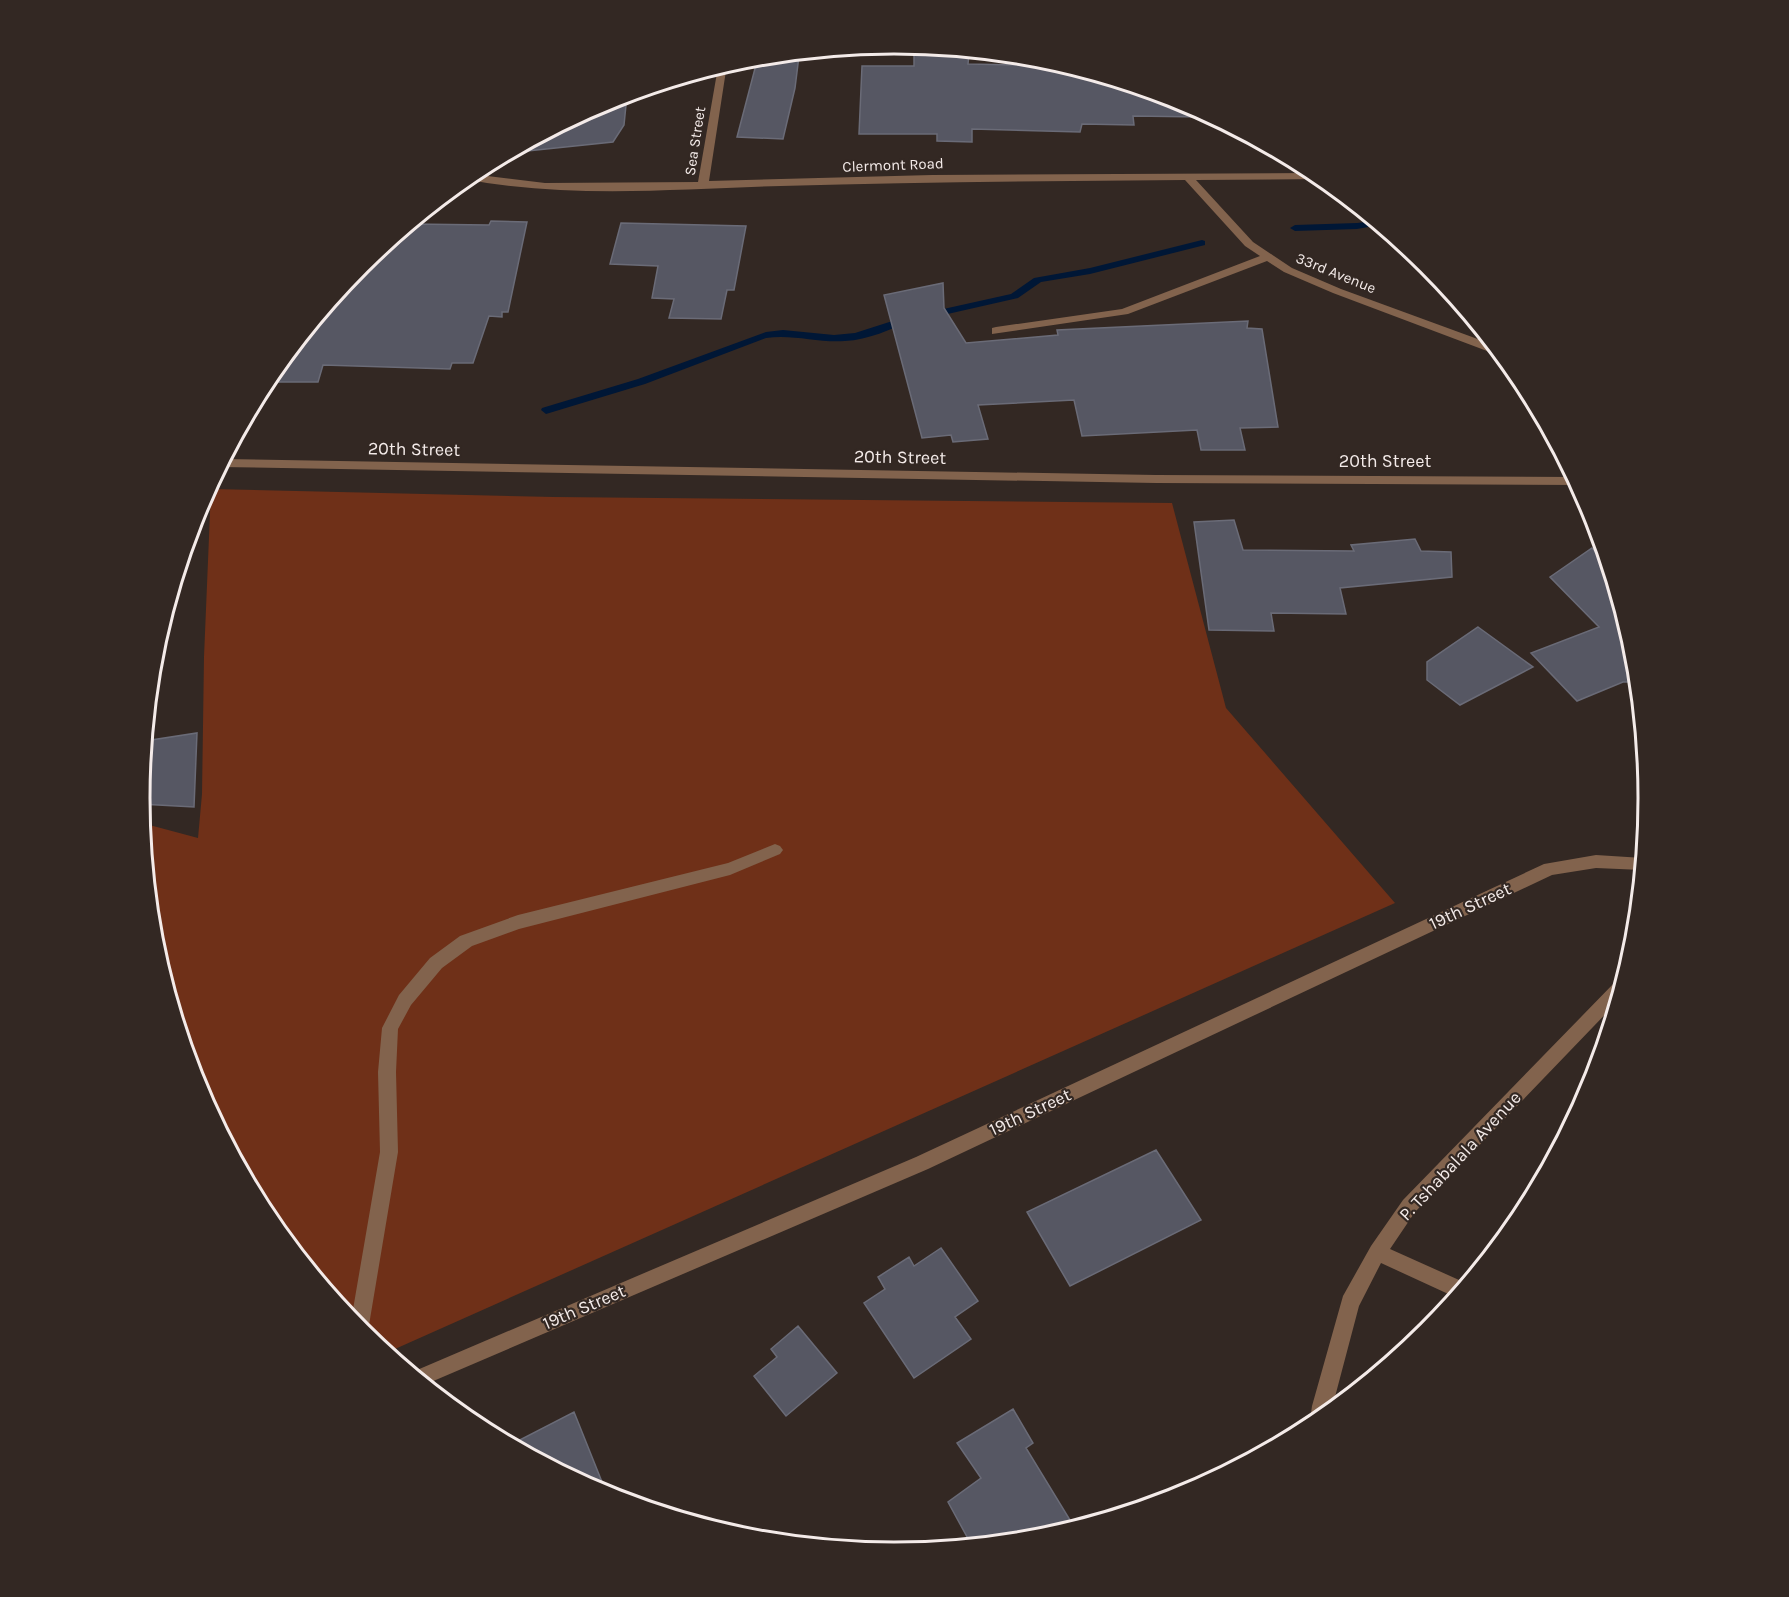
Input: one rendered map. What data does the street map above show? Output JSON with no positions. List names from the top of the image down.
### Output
{
  "streets": {
    "street": [
      "Sea Street",
      "Clermont Road",
      "33rd Avenue",
      "20th Street",
      "19th Street",
      "P. Tshabalala Avenue"
    ]
  },
  "crossings": [
    ["Sea Street", "Clermont Road"],
    ["Clermont Road", "33rd Avenue"]
  ]
}
